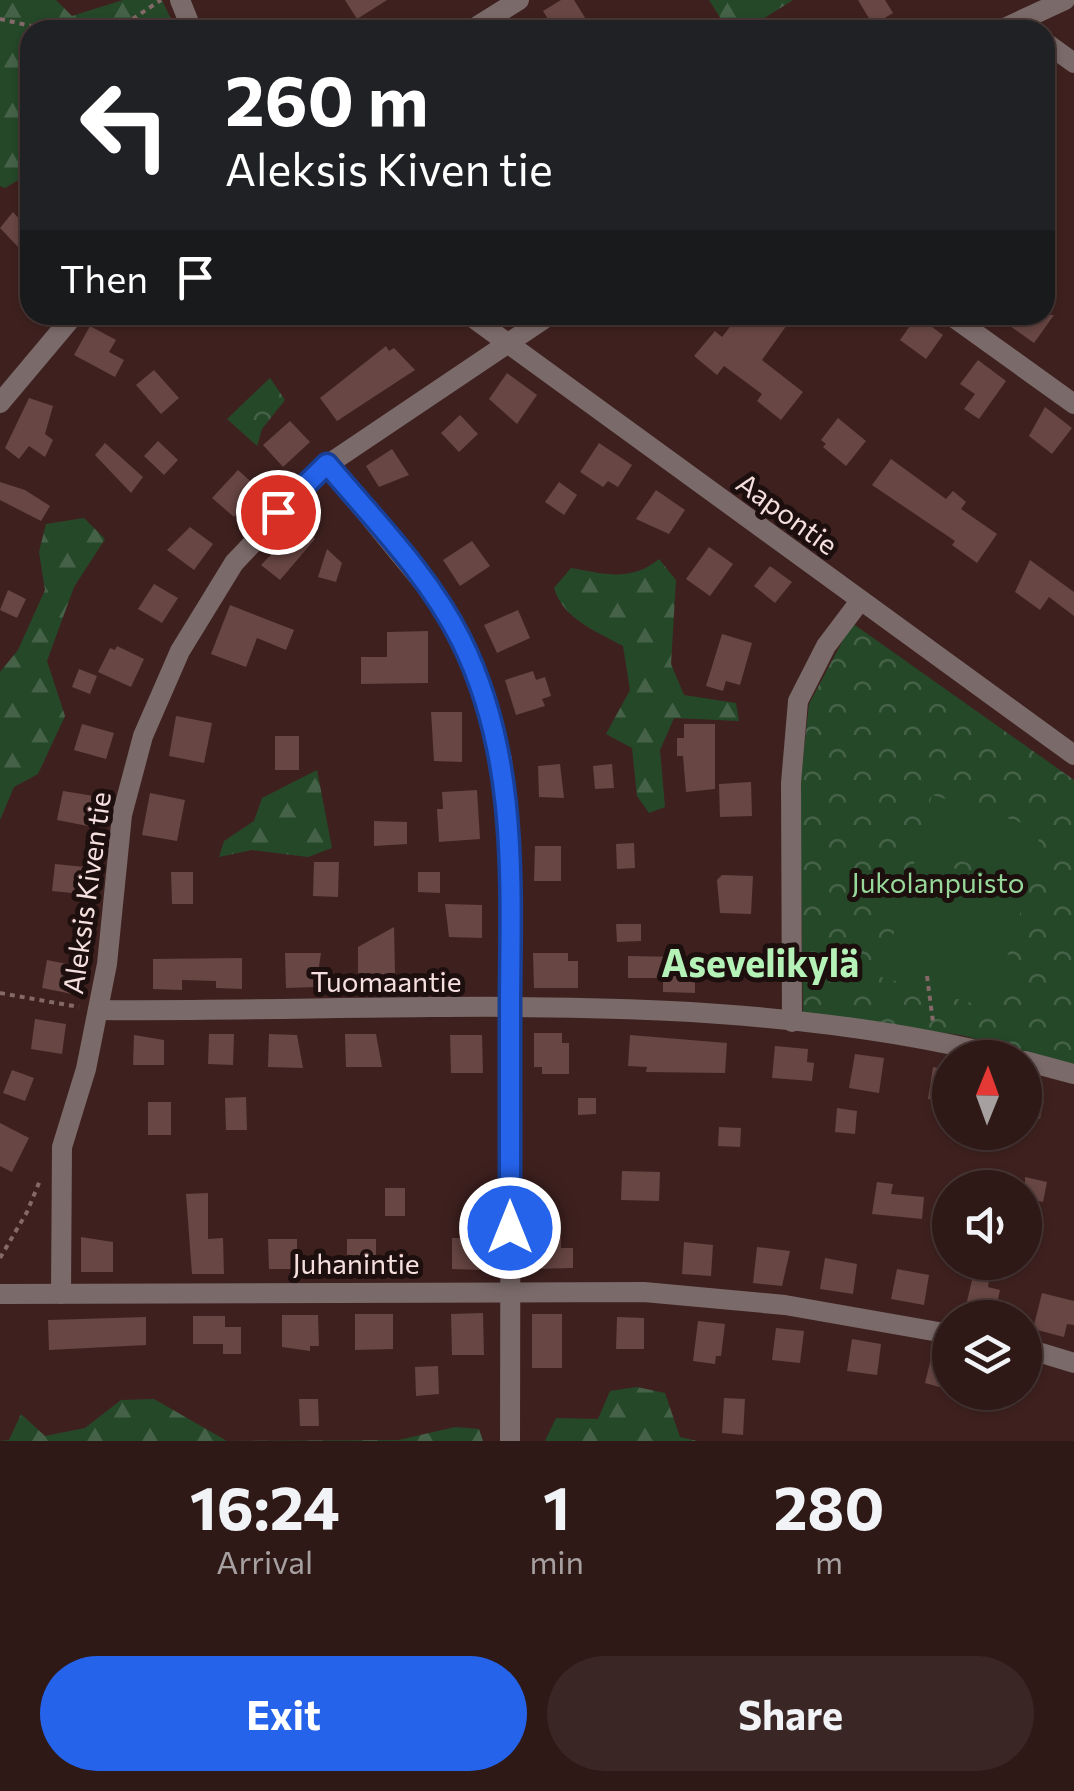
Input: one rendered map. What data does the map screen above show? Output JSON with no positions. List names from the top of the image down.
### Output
{
  "streets": {
    "street": [
      "Aapontie",
      "Aleksis Kiven tie",
      "Tuomaantie",
      "Juhanintie"
    ]
  },
  "crossings": [
    ["Aapontie", "Aleksis Kiven tie"],
    ["Aleksis Kiven tie", "Tuomaantie"],
    ["Aleksis Kiven tie", "Juhanintie"]
  ],
  "districts": ["Asevelikylä"],
  "parks": ["Jukolanpuisto"],
  "north": "top",
  "page": {
    "turn": ["260 m", "Aleksis Kiven tie"],
    "then": "Then",
    "eta": [
      "16:24",
      "Arrival",
      "1",
      "min",
      "280",
      "m"
    ],
    "buttons": ["Exit", "Share"]
  }
}
